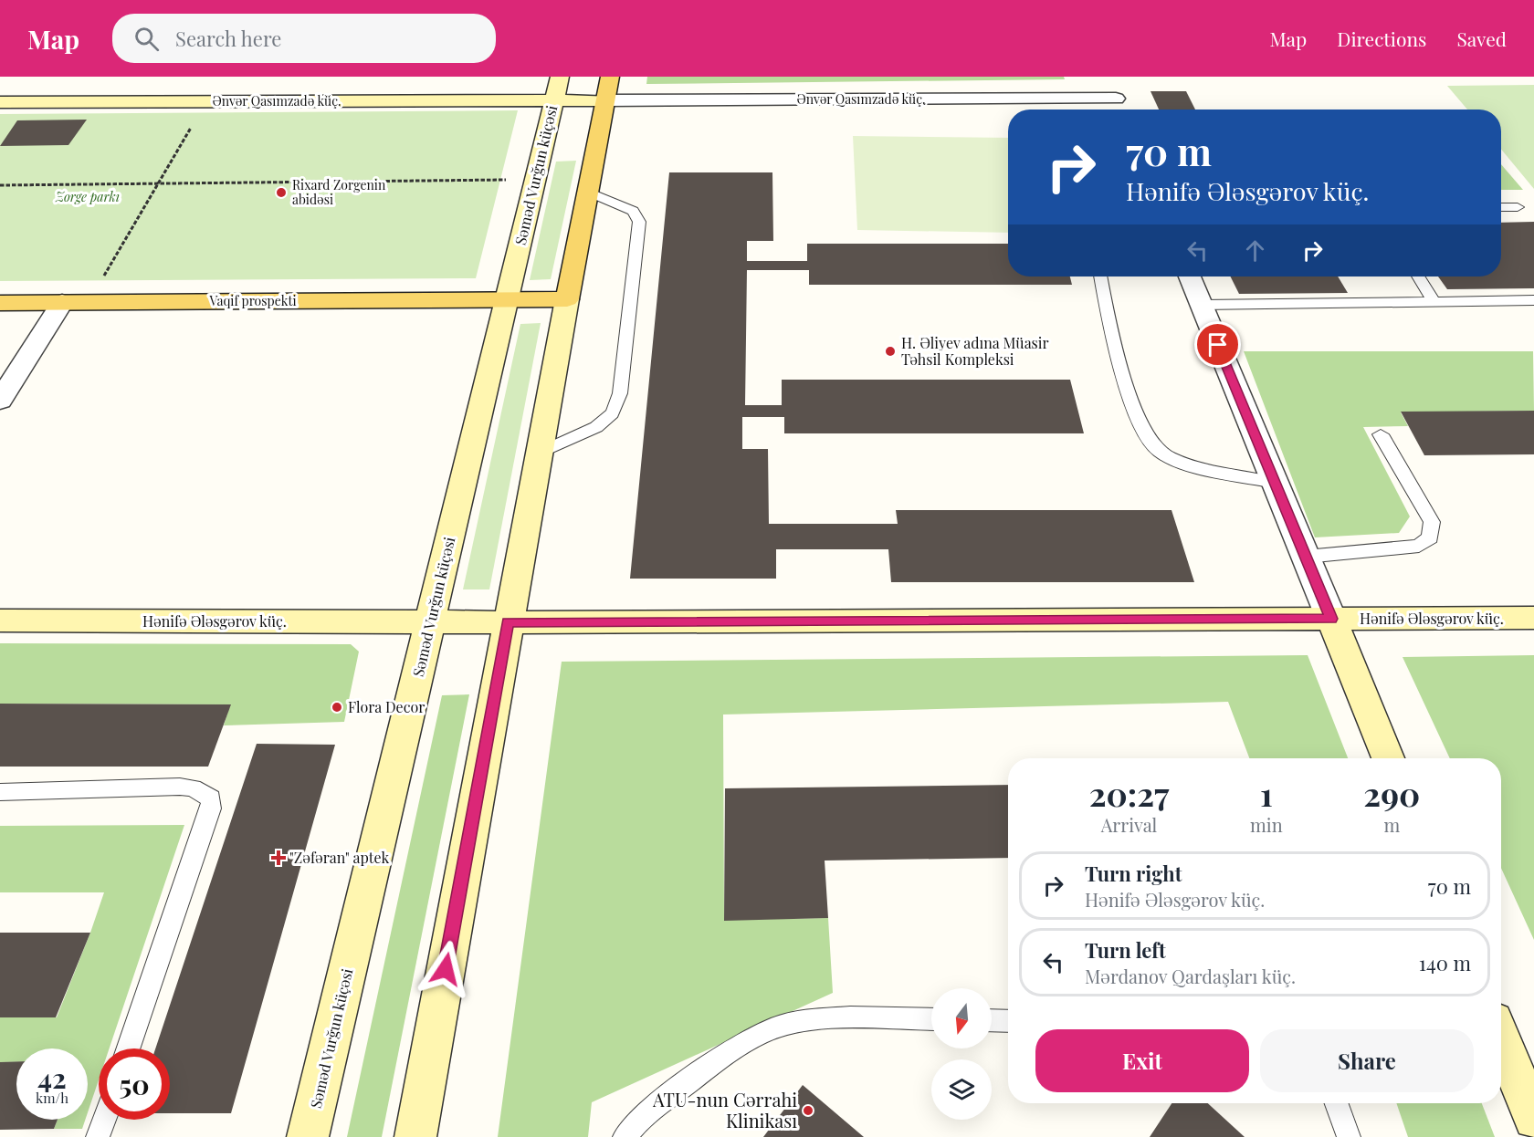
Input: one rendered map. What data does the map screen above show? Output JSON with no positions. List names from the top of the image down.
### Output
{
  "streets": {
    "main road": [
      "Ənvər Qasımzadə küç.",
      "Səməd Vurğun küçəsi",
      "Vaqif prospekti",
      "Hənifə Ələsgərov küç."
    ]
  },
  "crossings": [
    ["Ənvər Qasımzadə küç.", "Səməd Vurğun küçəsi"],
    ["Səməd Vurğun küçəsi", "Vaqif prospekti"],
    ["Səməd Vurğun küçəsi", "Hənifə Ələsgərov küç."]
  ],
  "parks": ["Zorge parkı"],
  "places": {
    "other": [
      "Rixard Zorgenin abidəsi",
      "H. Əliyev adına Müasir Təhsil Kompleksi",
      "Flora Decor",
      "ATU-nun Cərrahi Klinikası"
    ],
    "health": ["\"Zəfəran\" aptek"]
  },
  "north": "bottom",
  "page": {
    "header": "Map",
    "search": "Search here",
    "nav": ["Map", "Directions", "Saved"],
    "turn": ["70 m", "Hənifə Ələsgərov küç."],
    "eta": [
      "20:27",
      "Arrival",
      "1",
      "min",
      "290",
      "m"
    ],
    "list": [
      {
        "name": "Turn right",
        "note": "Hənifə Ələsgərov küç.",
        "value": "70 m"
      },
      {
        "name": "Turn left",
        "note": "Mərdanov Qardaşları küç.",
        "value": "140 m"
      }
    ],
    "buttons": ["Exit", "Share"],
    "speed": "42 km/h",
    "limit": "50"
  }
}
